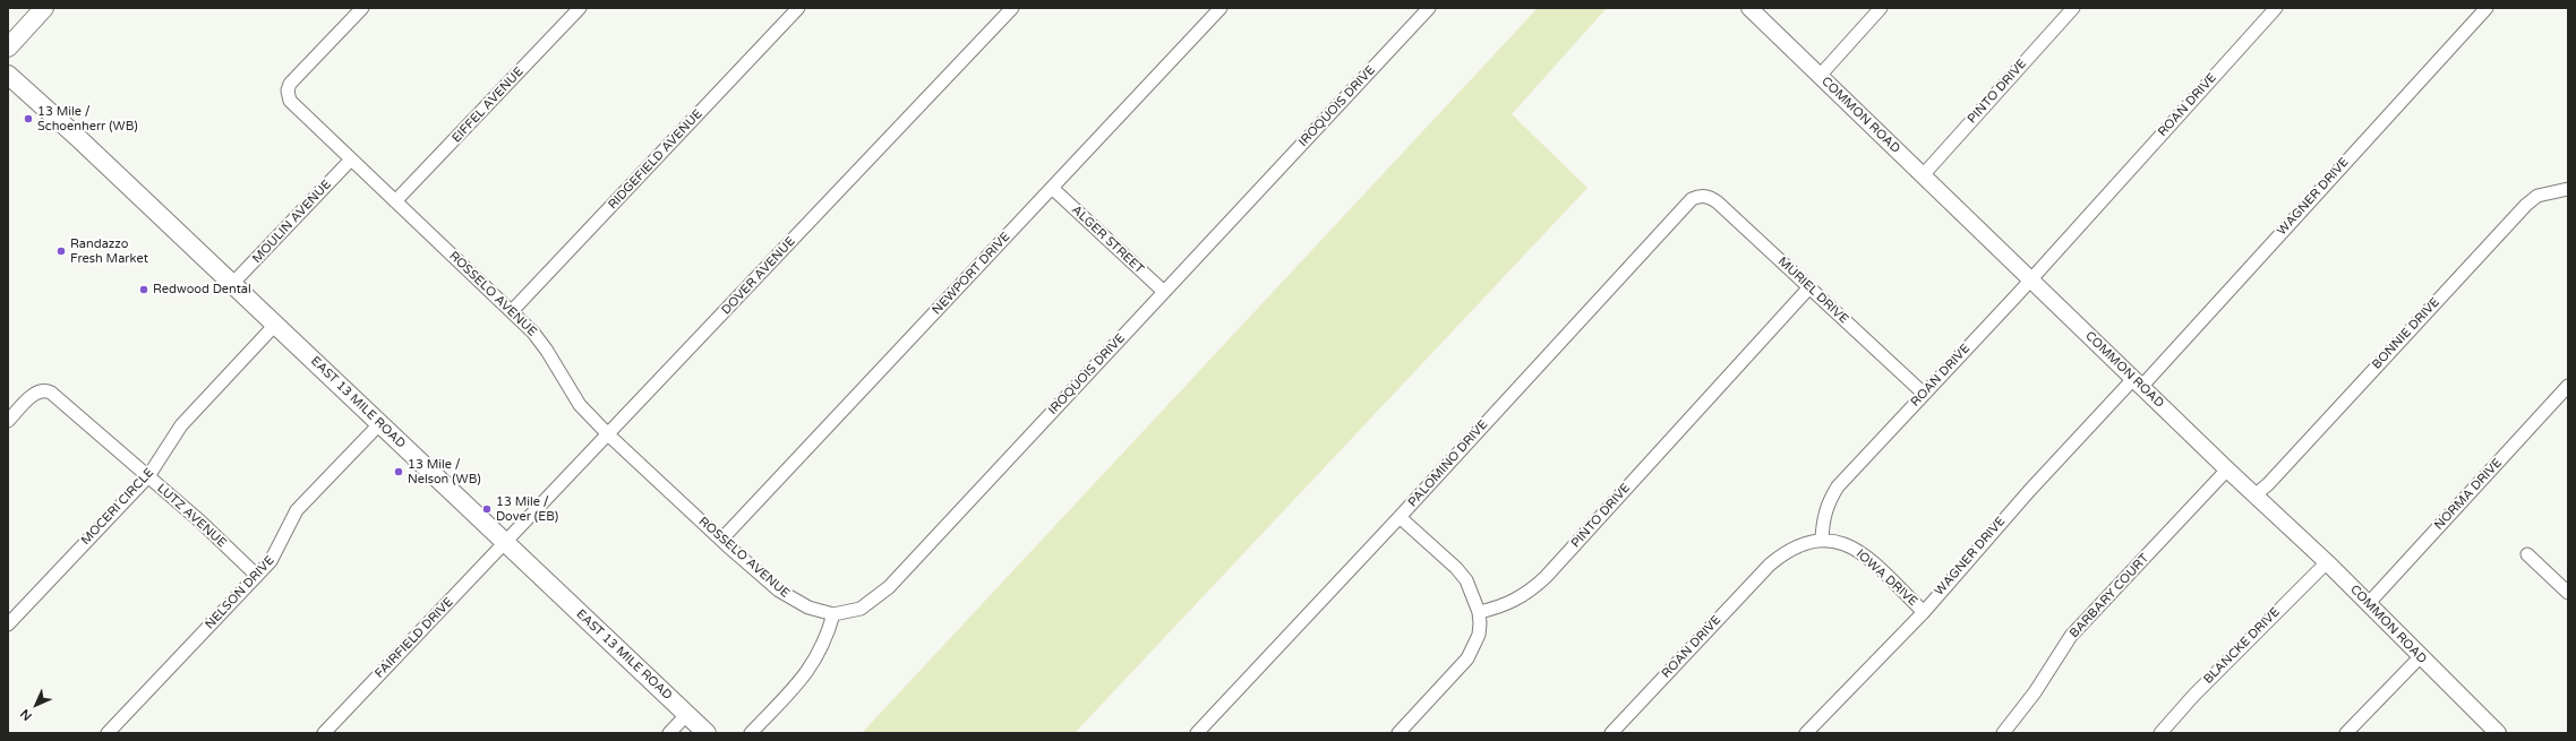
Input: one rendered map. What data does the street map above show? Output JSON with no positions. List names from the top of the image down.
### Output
{
  "streets": {
    "main road": ["EAST 13 MILE ROAD"],
    "street": [
      "PINTO DRIVE",
      "EIFFEL AVENUE",
      "ROAN DRIVE",
      "IROQUOIS DRIVE",
      "COMMON ROAD",
      "RIDGEFIELD AVENUE",
      "WAGNER DRIVE",
      "MOULIN AVENUE",
      "ALGER STREET",
      "NEWPORT DRIVE",
      "DOVER AVENUE",
      "MURIEL DRIVE",
      "ROSSELO AVENUE",
      "BONNIE DRIVE",
      "PALOMINO DRIVE",
      "NORMA DRIVE",
      "MOCERI CIRCLE",
      "LUTZ AVENUE",
      "IOWA DRIVE",
      "NELSON DRIVE",
      "BARBARY COURT",
      "FAIRFIELD DRIVE",
      "BLANCKE DRIVE"
    ]
  },
  "crossings": [
    ["PINTO DRIVE", "COMMON ROAD"],
    ["PINTO DRIVE", "MURIEL DRIVE"],
    ["EIFFEL AVENUE", "ROSSELO AVENUE"],
    ["ROAN DRIVE", "COMMON ROAD"],
    ["ROAN DRIVE", "MURIEL DRIVE"],
    ["ROAN DRIVE", "IOWA DRIVE"],
    ["IROQUOIS DRIVE", "ALGER STREET"],
    ["IROQUOIS DRIVE", "ROSSELO AVENUE"],
    ["COMMON ROAD", "WAGNER DRIVE"],
    ["COMMON ROAD", "BONNIE DRIVE"],
    ["COMMON ROAD", "NORMA DRIVE"],
    ["COMMON ROAD", "BARBARY COURT"],
    ["COMMON ROAD", "BLANCKE DRIVE"],
    ["RIDGEFIELD AVENUE", "ROSSELO AVENUE"],
    ["WAGNER DRIVE", "IOWA DRIVE"],
    ["MOULIN AVENUE", "ROSSELO AVENUE"],
    ["MOULIN AVENUE", "EAST 13 MILE ROAD"],
    ["ALGER STREET", "NEWPORT DRIVE"],
    ["NEWPORT DRIVE", "ROSSELO AVENUE"],
    ["DOVER AVENUE", "ROSSELO AVENUE"],
    ["DOVER AVENUE", "EAST 13 MILE ROAD"],
    ["DOVER AVENUE", "FAIRFIELD DRIVE"],
    ["MURIEL DRIVE", "PALOMINO DRIVE"],
    ["EAST 13 MILE ROAD", "MOCERI CIRCLE"],
    ["EAST 13 MILE ROAD", "NELSON DRIVE"],
    ["EAST 13 MILE ROAD", "FAIRFIELD DRIVE"],
    ["MOCERI CIRCLE", "LUTZ AVENUE"],
    ["LUTZ AVENUE", "NELSON DRIVE"]
  ],
  "places": [
    "13 Mile / Schoenherr (WB)",
    "Randazzo Fresh Market",
    "Redwood Dental",
    "13 Mile / Nelson (WB)",
    "13 Mile / Dover (EB)"
  ],
  "north": "bottom left"
}
